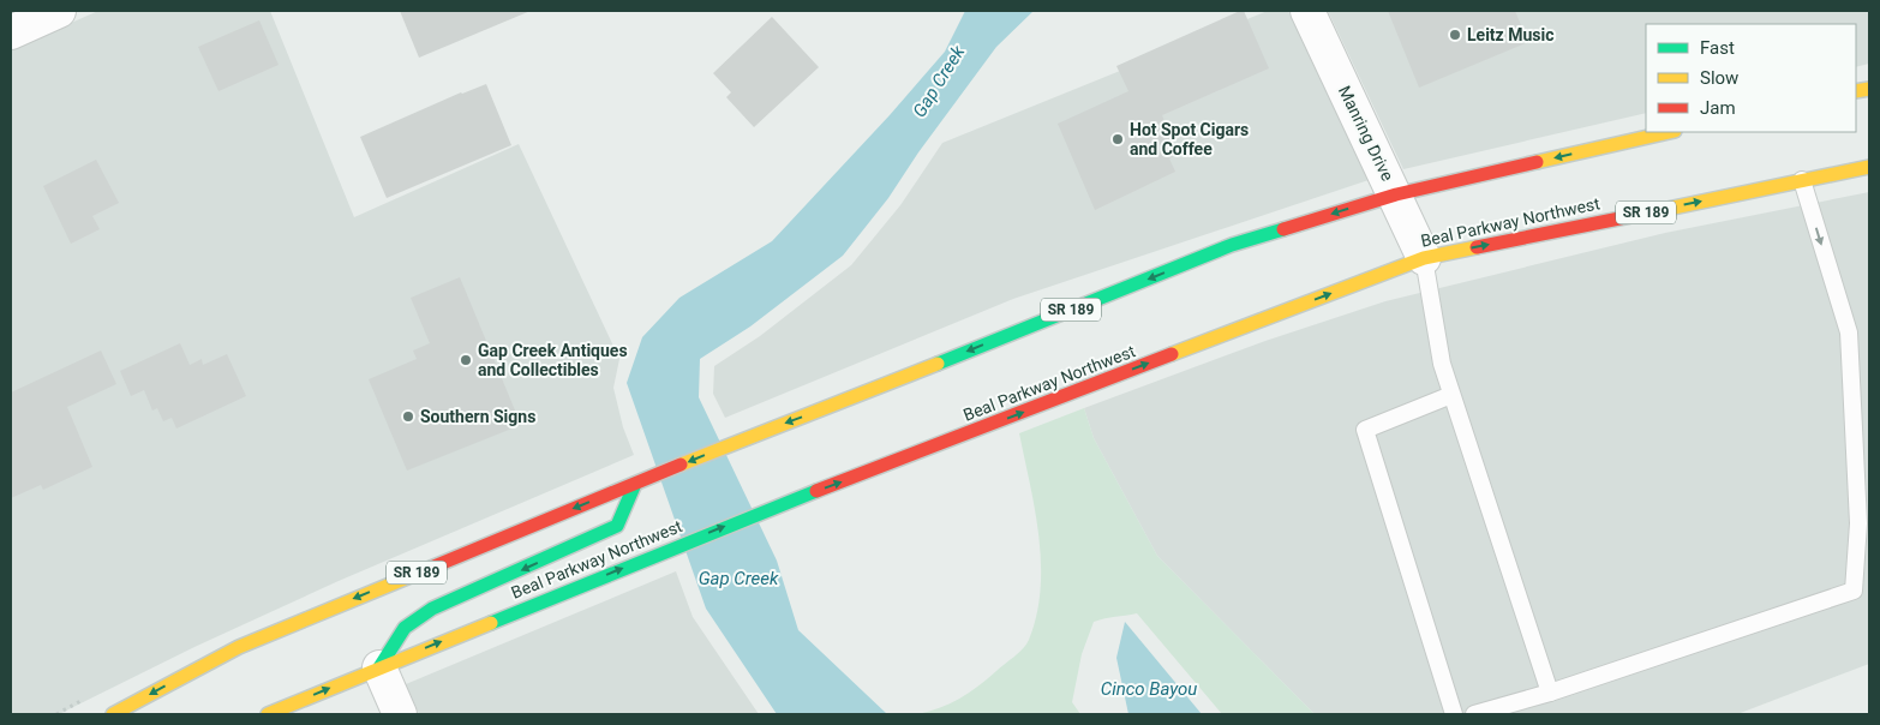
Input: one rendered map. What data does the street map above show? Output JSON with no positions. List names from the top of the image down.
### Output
{
  "streets": {
    "main road": ["SR 189", "Beal Parkway Northwest"],
    "street": ["Manring Drive"]
  },
  "crossings": [
    ["Manring Drive", "SR 189"],
    ["Manring Drive", "Beal Parkway Northwest"]
  ],
  "water": ["Gap Creek", "Cinco Bayou"],
  "places": [
    "Leitz Music",
    "Hot Spot Cigars and Coffee",
    "Gap Creek Antiques and Collectibles",
    "Southern Signs"
  ],
  "legend": ["Fast", "Slow", "Jam"]
}
